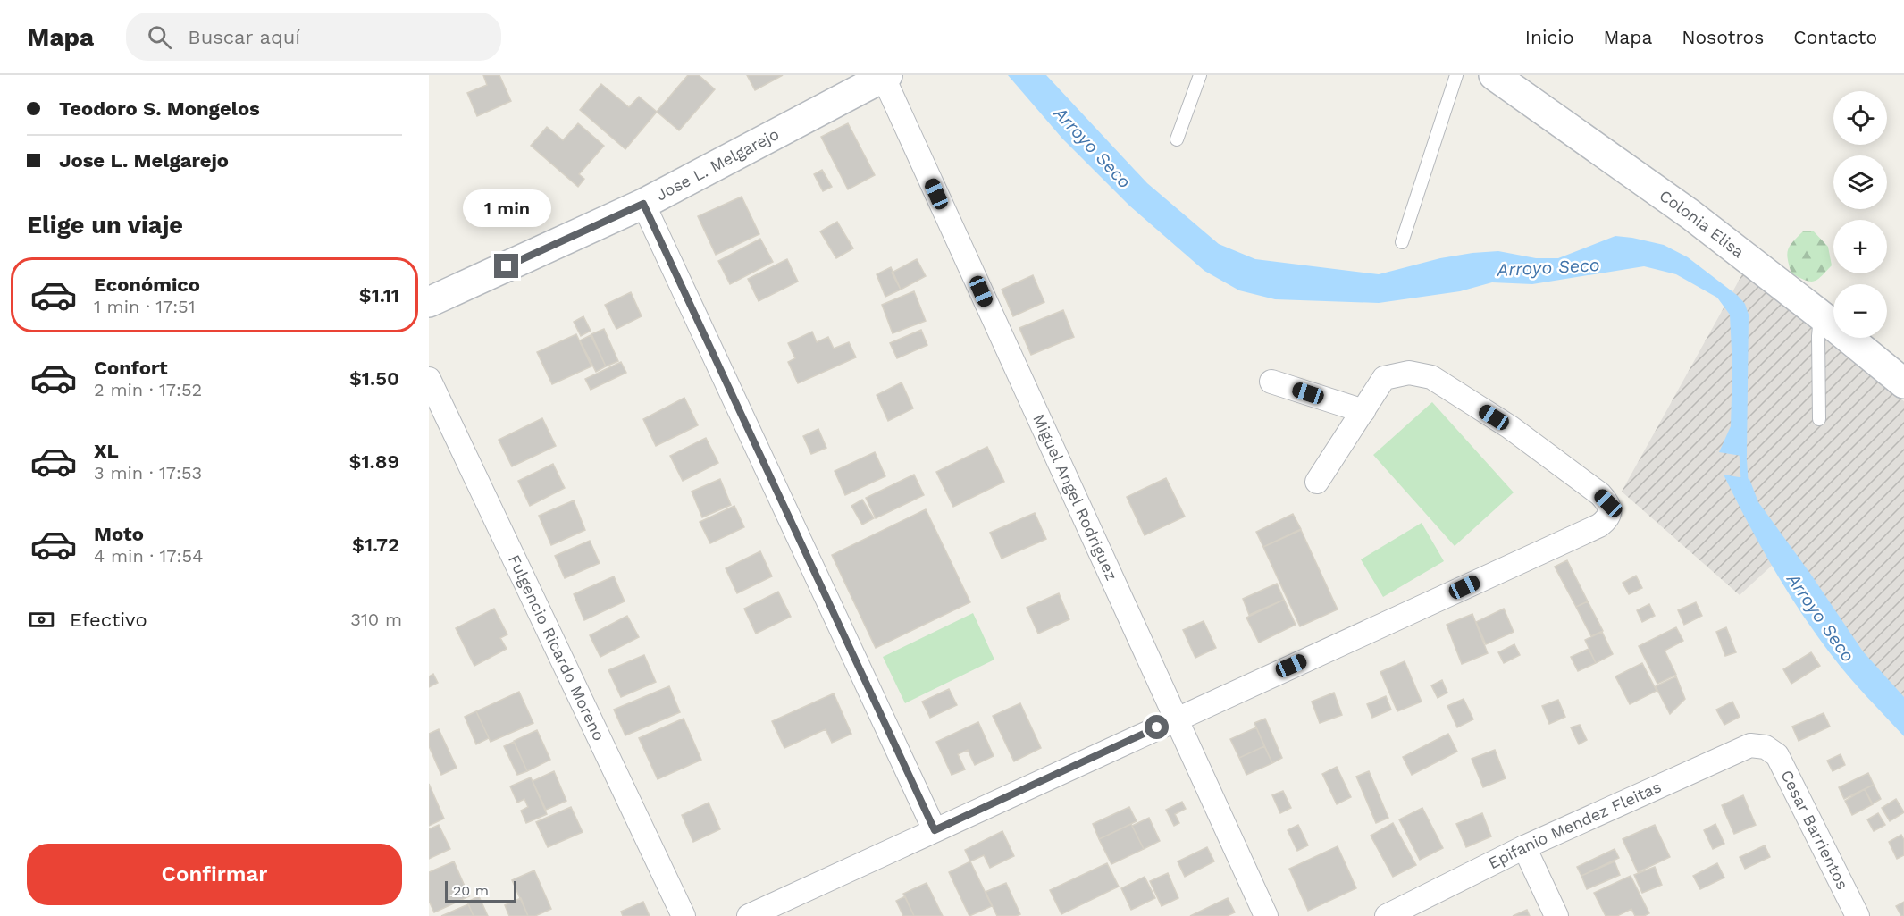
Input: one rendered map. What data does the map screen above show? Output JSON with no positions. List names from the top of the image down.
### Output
{
  "streets": {
    "street": [
      "Jose L. Melgarejo",
      "Colonia Elisa",
      "Miguel Angel Rodriguez",
      "Fulgencio Ricardo Moreno",
      "Epifanio Mendez Fleitas",
      "Cesar Barrientos"
    ]
  },
  "crossings": [
    ["Jose L. Melgarejo", "Miguel Angel Rodriguez"],
    ["Epifanio Mendez Fleitas", "Cesar Barrientos"]
  ],
  "water": ["Arroyo Seco"],
  "scale_bar": "20 m",
  "page": {
    "header": "Mapa",
    "search": "Buscar aquí",
    "nav": [
      "Inicio",
      "Mapa",
      "Nosotros",
      "Contacto"
    ],
    "banner": ["Teodoro S. Mongelos", "Jose L. Melgarejo"],
    "map_buttons": ["+", "−"],
    "bubble": "1 min",
    "heading": "Elige un viaje",
    "list": [
      {
        "name": "Económico",
        "note": "1 min · 17:51",
        "value": "$1.11"
      },
      {
        "name": "Confort",
        "note": "2 min · 17:52",
        "value": "$1.50"
      },
      {
        "name": "XL",
        "note": "3 min · 17:53",
        "value": "$1.89"
      },
      {
        "name": "Moto",
        "note": "4 min · 17:54",
        "value": "$1.72"
      }
    ],
    "pay": ["Efectivo", "310 m"],
    "buttons": "Confirmar",
    "scale": "20 m"
  }
}
